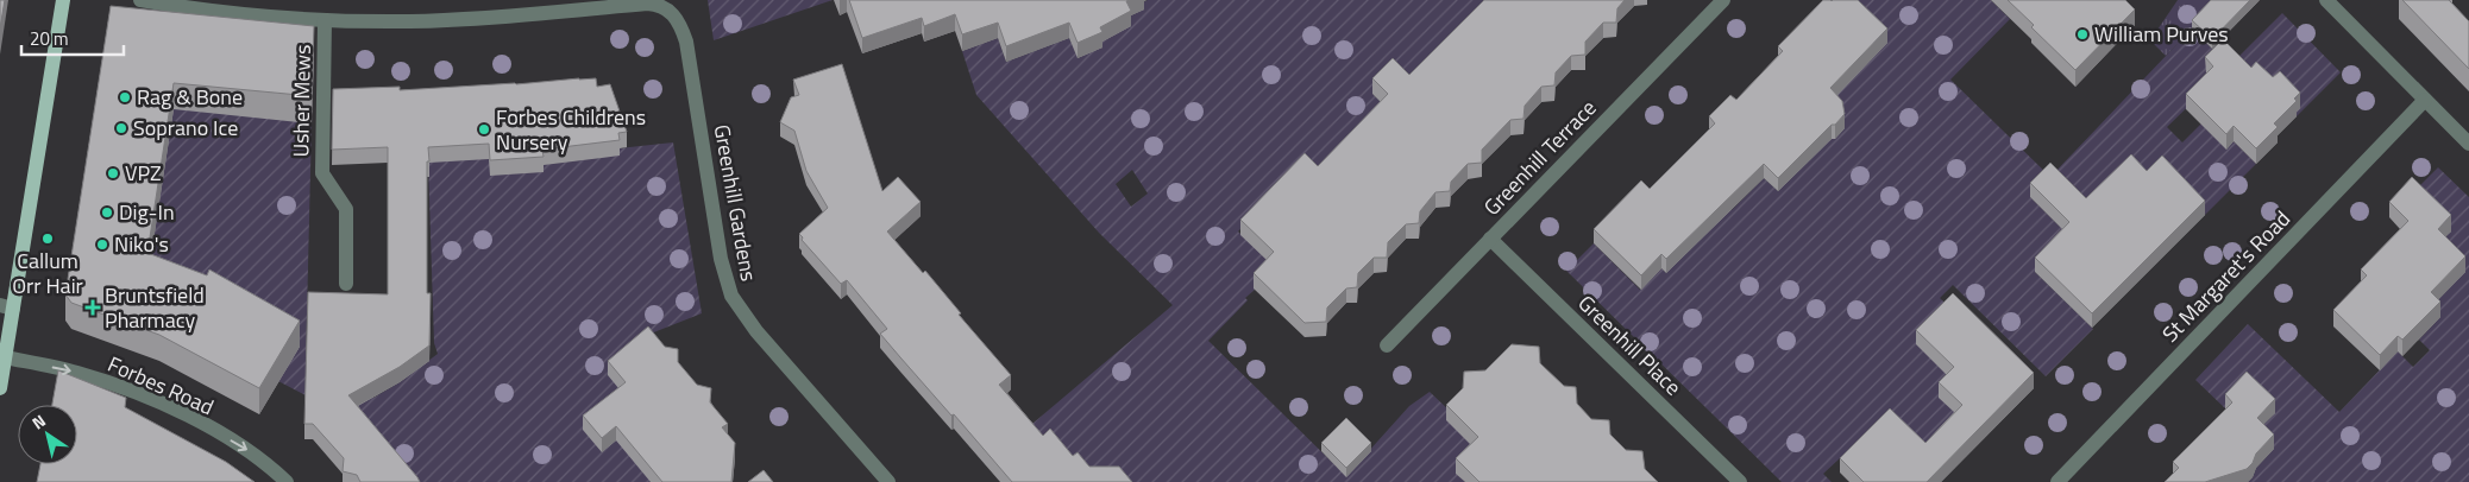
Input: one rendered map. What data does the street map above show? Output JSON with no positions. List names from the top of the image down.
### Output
{
  "streets": {
    "street": [
      "Usher Mews",
      "Greenhill Terrace",
      "Greenhill Gardens",
      "St Margaret's Road",
      "Greenhill Place",
      "Forbes Road"
    ]
  },
  "crossings": [
    ["Usher Mews", "Greenhill Gardens"],
    ["Greenhill Terrace", "Greenhill Place"]
  ],
  "one_way": ["Forbes Road"],
  "places": {
    "other": [
      "William Purves",
      "Rag & Bone",
      "Soprano Ice",
      "Forbes Childrens Nursery",
      "VPZ",
      "Dig-In",
      "Callum Orr Hair",
      "Niko's"
    ],
    "health": ["Bruntsfield Pharmacy"]
  },
  "scale_bar": "20 m",
  "north": "top left"
}
